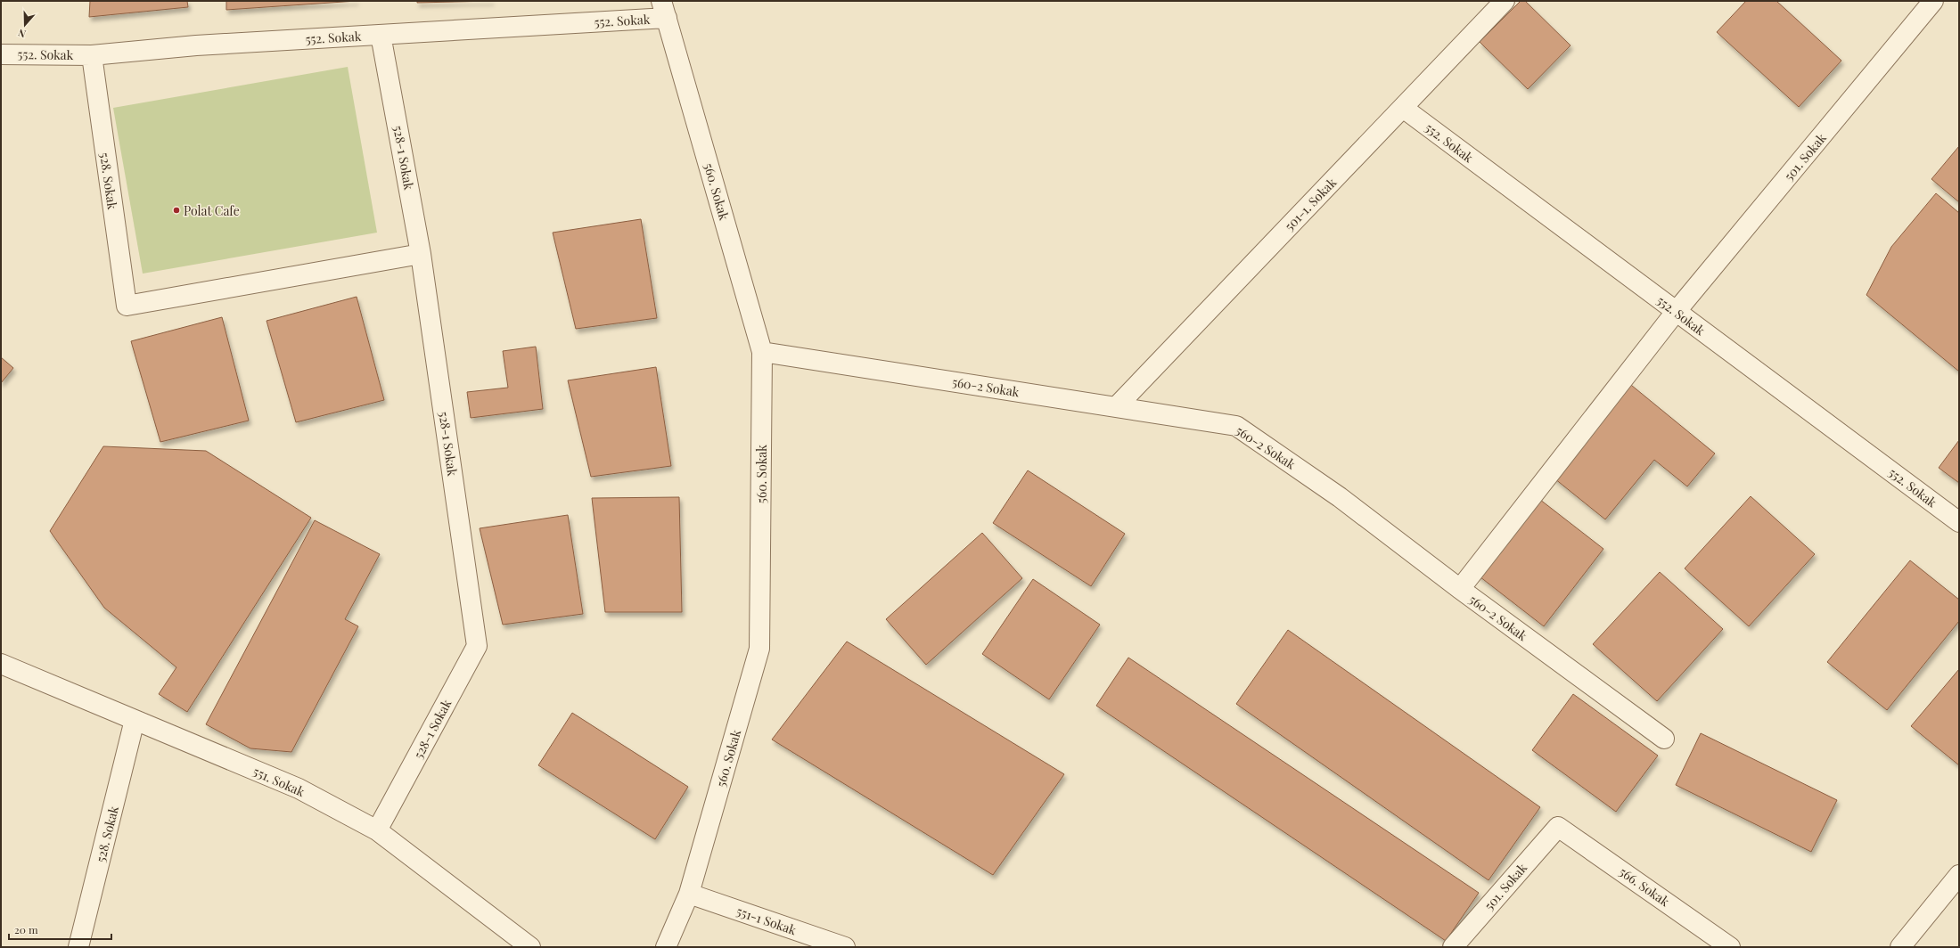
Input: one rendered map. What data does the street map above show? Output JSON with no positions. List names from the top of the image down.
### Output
{
  "streets": {
    "street": [
      "552. Sokak",
      "501. Sokak",
      "528-1 Sokak",
      "528. Sokak",
      "560. Sokak",
      "501-1. Sokak",
      "560-2 Sokak",
      "551. Sokak",
      "566. Sokak",
      "551-1 Sokak"
    ]
  },
  "crossings": [
    ["552. Sokak", "501. Sokak"],
    ["552. Sokak", "528-1 Sokak"],
    ["552. Sokak", "528. Sokak"],
    ["552. Sokak", "560. Sokak"],
    ["552. Sokak", "501-1. Sokak"],
    ["501. Sokak", "560-2 Sokak"],
    ["501. Sokak", "566. Sokak"],
    ["528-1 Sokak", "528. Sokak"],
    ["528-1 Sokak", "551. Sokak"],
    ["528. Sokak", "551. Sokak"],
    ["560. Sokak", "560-2 Sokak"],
    ["560. Sokak", "551-1 Sokak"],
    ["501-1. Sokak", "560-2 Sokak"]
  ],
  "places": ["Polat Cafe"],
  "scale_bar": "20 m",
  "north": "bottom"
}
